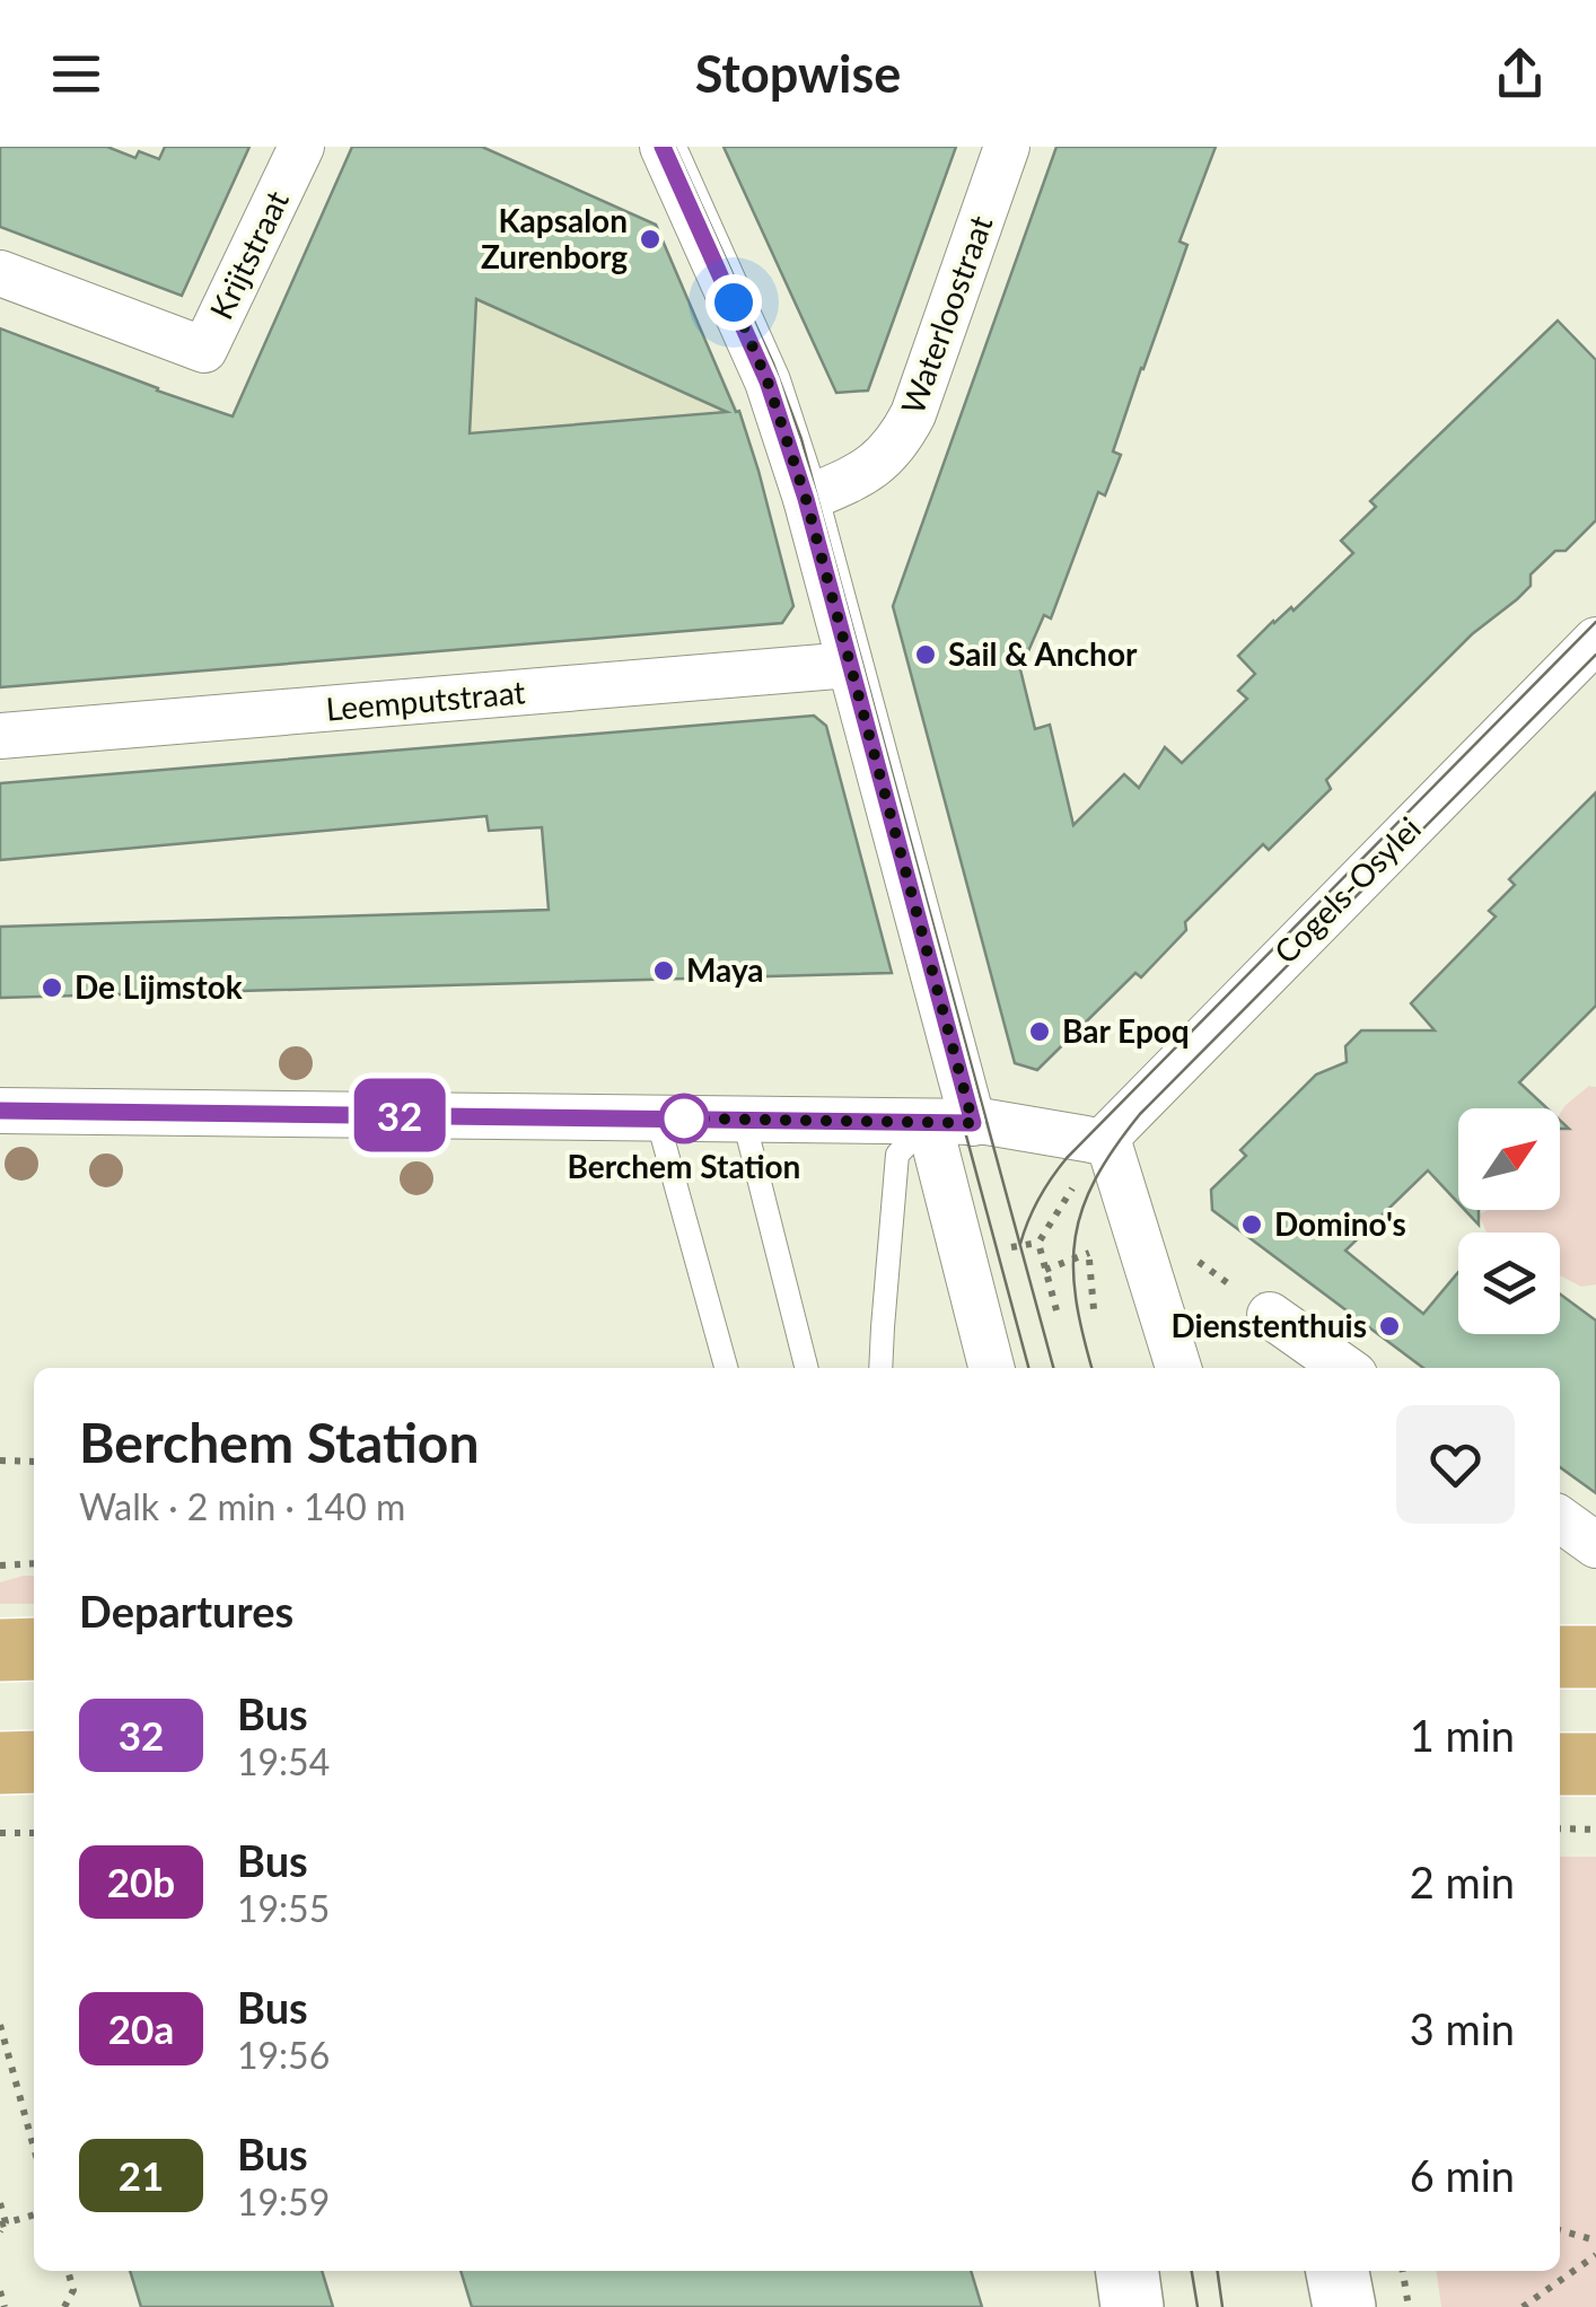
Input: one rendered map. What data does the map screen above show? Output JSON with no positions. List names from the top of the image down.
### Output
{
  "streets": {
    "street": [
      "Krijtstraat",
      "Waterloostraat",
      "Leemputstraat",
      "Cogels-Osylei"
    ]
  },
  "places": [
    "Kapsalon Zurenborg",
    "Sail & Anchor",
    "Maya",
    "De Lijmstok",
    "Bar Epoq",
    "Berchem Station",
    "Domino's",
    "Dienstenthuis"
  ],
  "lines": ["bus line 32"],
  "north": "top right",
  "page": {
    "header": "Stopwise",
    "on_map": "32",
    "heading": [
      ["Berchem Station", "Walk · 2 min · 140 m"],
      "Departures"
    ],
    "list": [
      {
        "mark": "32",
        "name": "Bus",
        "note": "19:54",
        "value": "1 min"
      },
      {
        "mark": "20b",
        "name": "Bus",
        "note": "19:55",
        "value": "2 min"
      },
      {
        "mark": "20a",
        "name": "Bus",
        "note": "19:56",
        "value": "3 min"
      },
      {
        "mark": "21",
        "name": "Bus",
        "note": "19:59",
        "value": "6 min"
      }
    ]
  }
}
